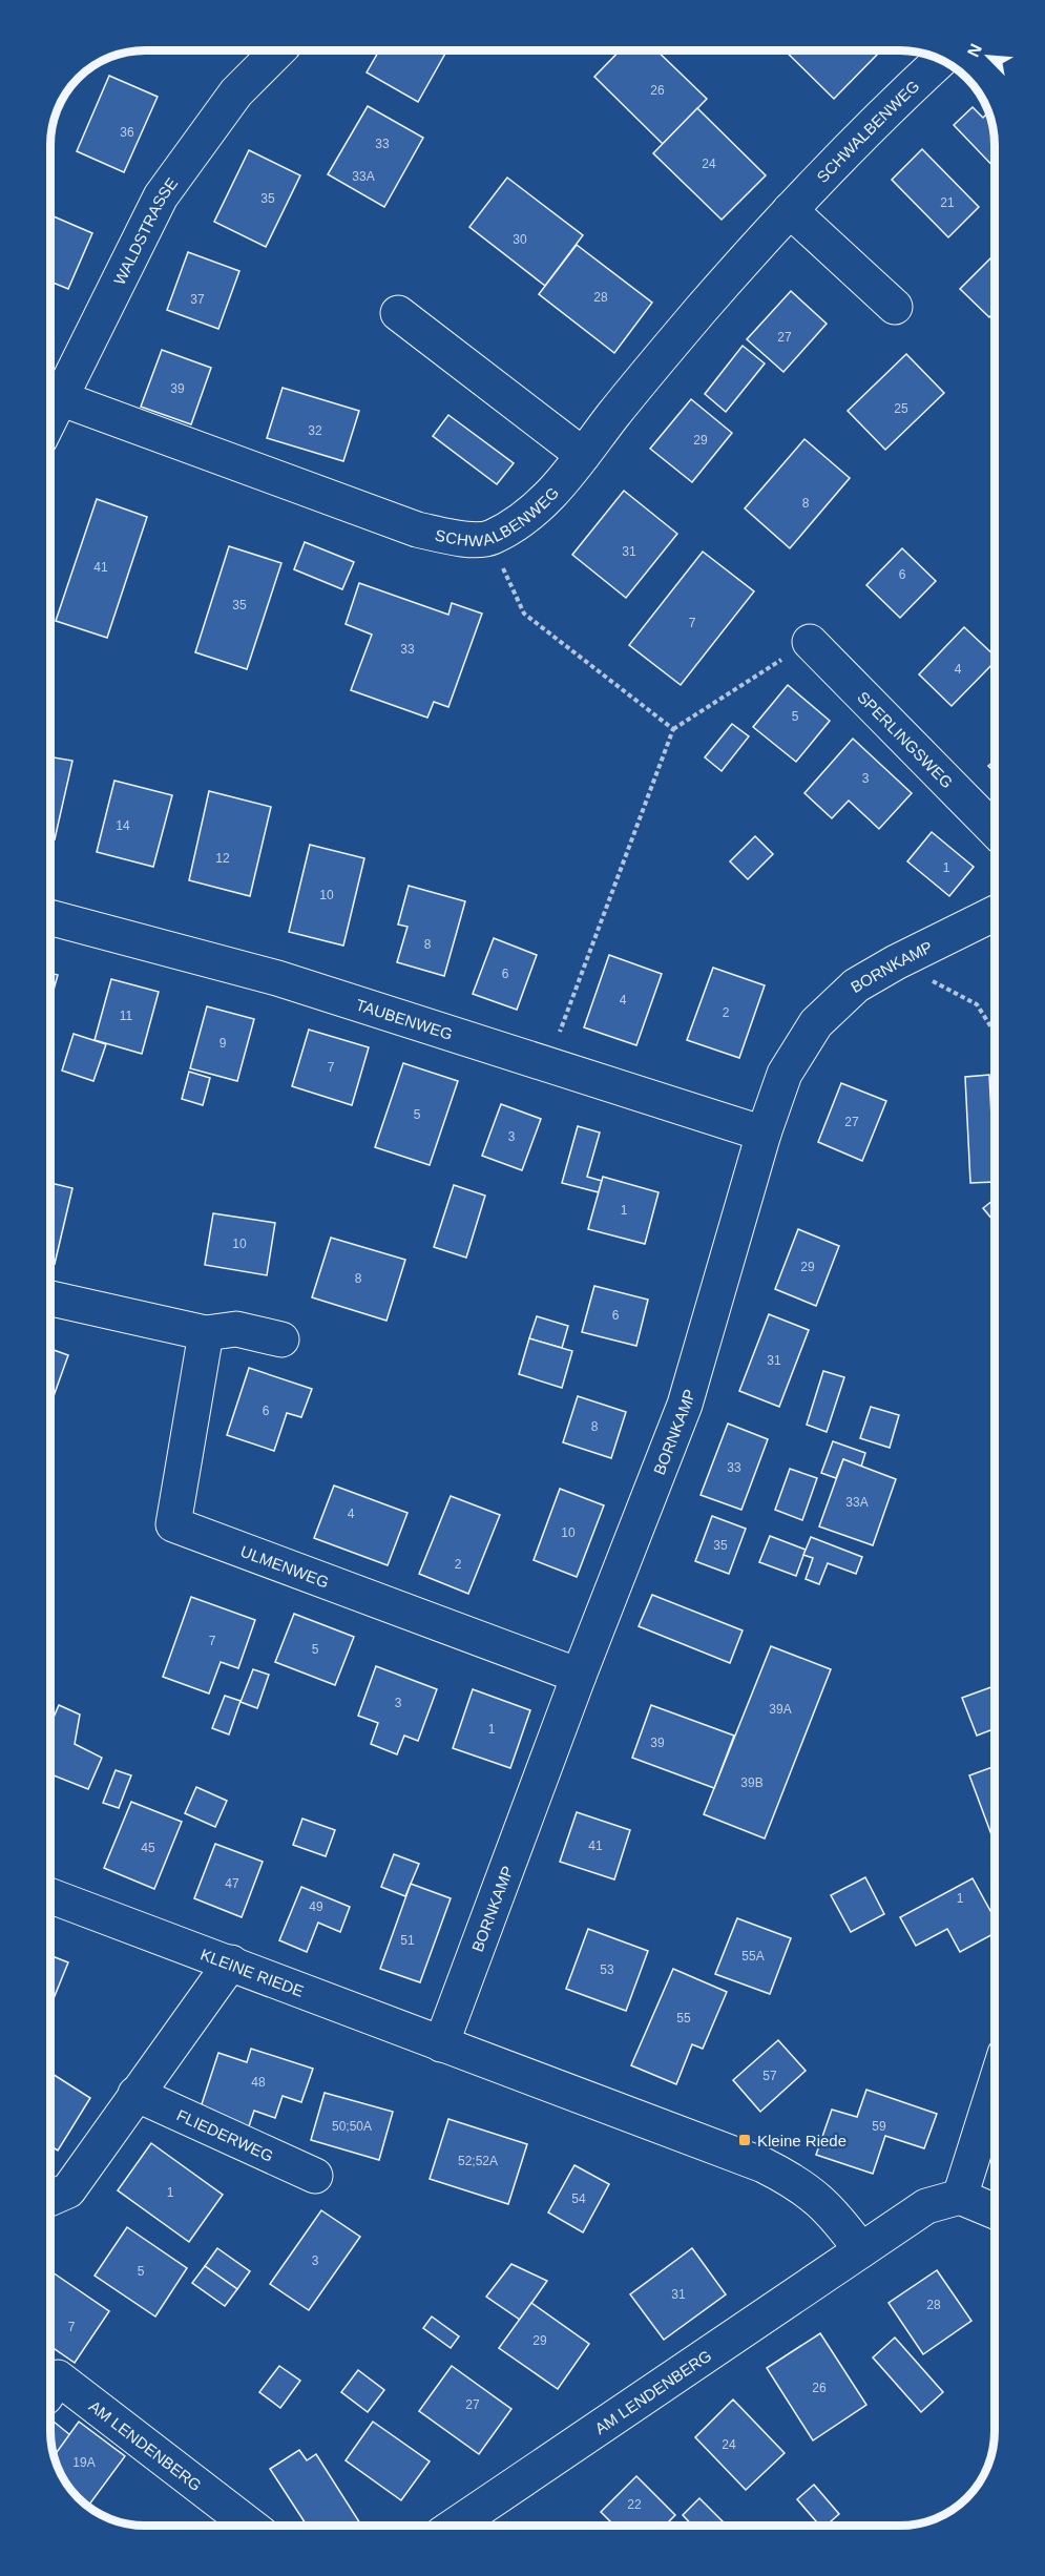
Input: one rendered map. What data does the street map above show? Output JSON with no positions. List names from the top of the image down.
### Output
{
  "streets": {
    "street": [
      "SCHWALBENWEG",
      "WALDSTRASSE",
      "SPERLINGSWEG",
      "BORNKAMP",
      "TAUBENWEG",
      "ULMENWEG",
      "KLEINE RIEDE",
      "FLIEDERWEG",
      "AM LENDENBERG"
    ]
  },
  "crossings": [
    ["BORNKAMP", "TAUBENWEG"],
    ["BORNKAMP", "ULMENWEG"],
    ["BORNKAMP", "KLEINE RIEDE"],
    ["KLEINE RIEDE", "AM LENDENBERG"]
  ],
  "places": {
    "transit": ["Kleine Riede"]
  },
  "house_numbers": [
    "26",
    "36",
    "33",
    "24",
    "33A",
    "35",
    "21",
    "30",
    "28",
    "37",
    "27",
    "39",
    "25",
    "32",
    "29",
    "8",
    "31",
    "41",
    "6",
    "35",
    "7",
    "33",
    "4",
    "5",
    "3",
    "14",
    "12",
    "1",
    "10",
    "8",
    "6",
    "4",
    "2",
    "11",
    "9",
    "7",
    "5",
    "27",
    "3",
    "1",
    "10",
    "29",
    "8",
    "6",
    "31",
    "6",
    "8",
    "33",
    "33A",
    "4",
    "10",
    "35",
    "2",
    "7",
    "5",
    "3",
    "39A",
    "1",
    "39",
    "39B",
    "41",
    "45",
    "47",
    "1",
    "49",
    "51",
    "55A",
    "53",
    "55",
    "57",
    "48",
    "50;50A",
    "59",
    "52;52A",
    "1",
    "54",
    "3",
    "5",
    "31",
    "28",
    "7",
    "29",
    "26",
    "27",
    "24",
    "19A",
    "22"
  ],
  "north": "top left"
}
